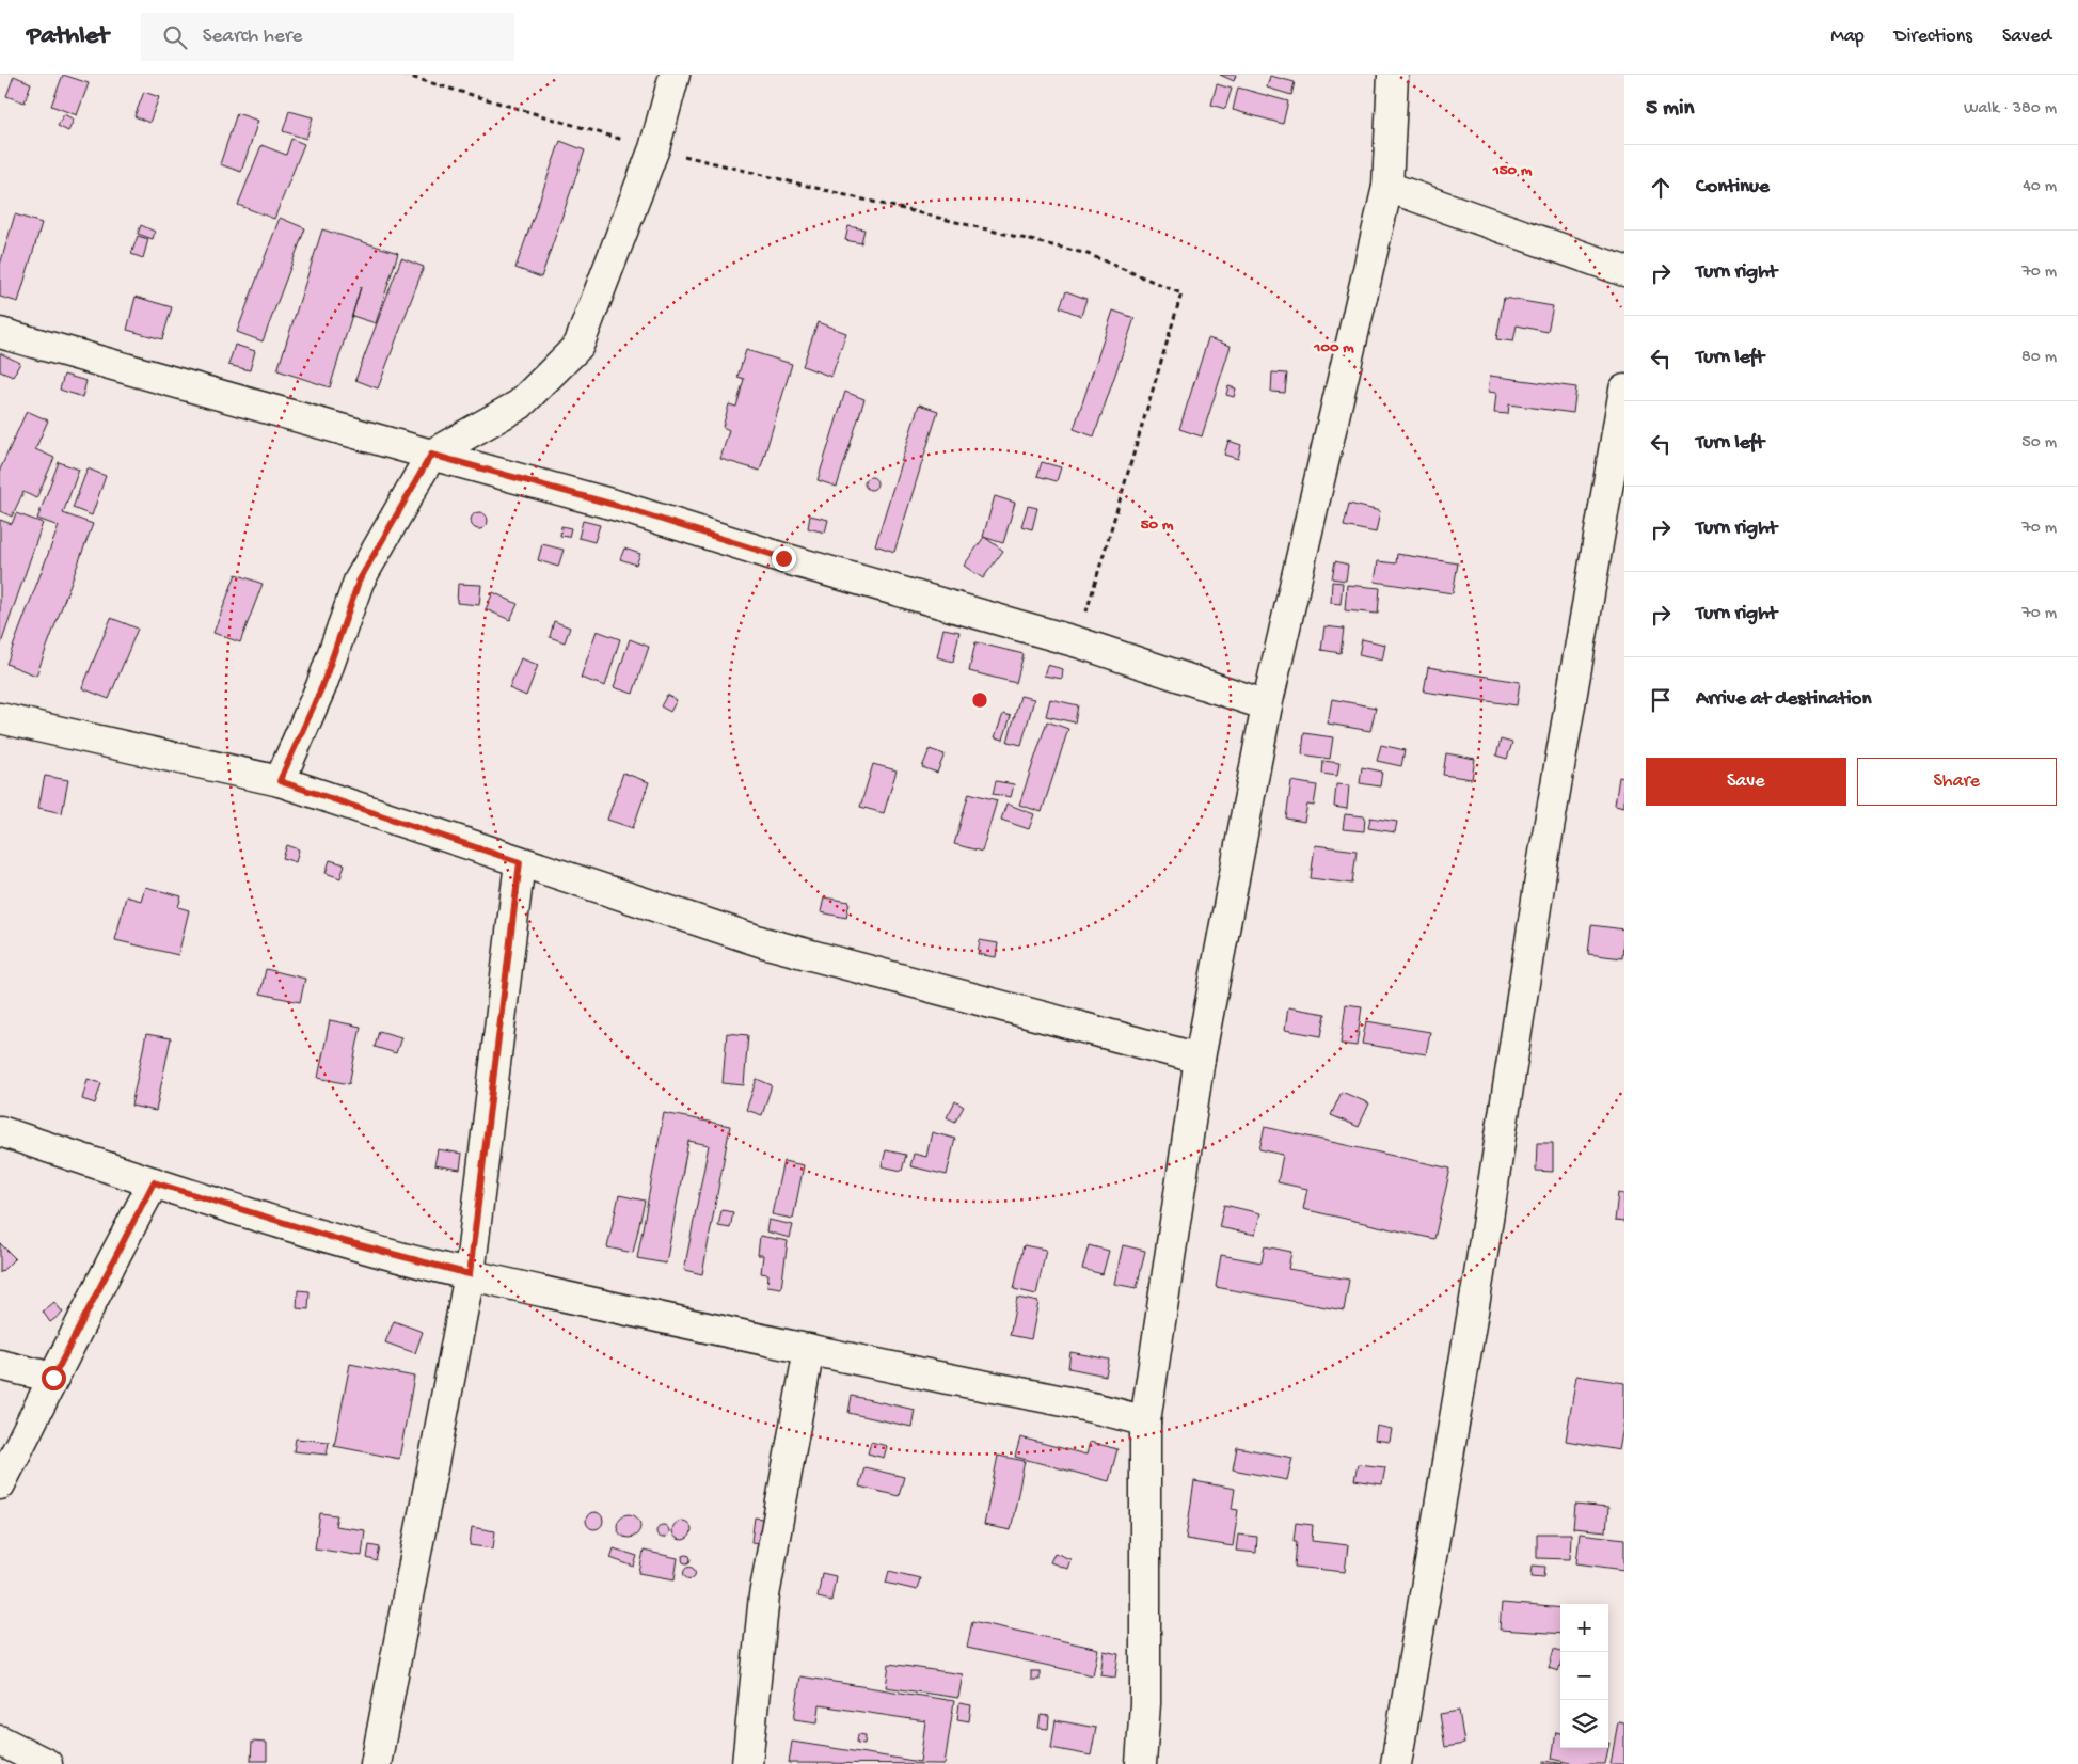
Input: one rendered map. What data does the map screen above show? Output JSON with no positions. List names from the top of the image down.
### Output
{
  "page": {
    "header": "Pathlet",
    "search": "Search here",
    "nav": ["Map", "Directions", "Saved"],
    "heading": ["5 min", "Walk · 380 m"],
    "list": [
      ["Continue", "40 m"],
      ["Turn right", "70 m"],
      ["Turn left", "80 m"],
      ["Turn left", "50 m"],
      ["Turn right", "70 m"],
      ["Turn right", "70 m"],
      "Arrive at destination"
    ],
    "buttons": ["Save", "Share"],
    "map_buttons": ["+", "−"]
  },
  "rings": ["150 m", "100 m", "50 m"]
}
